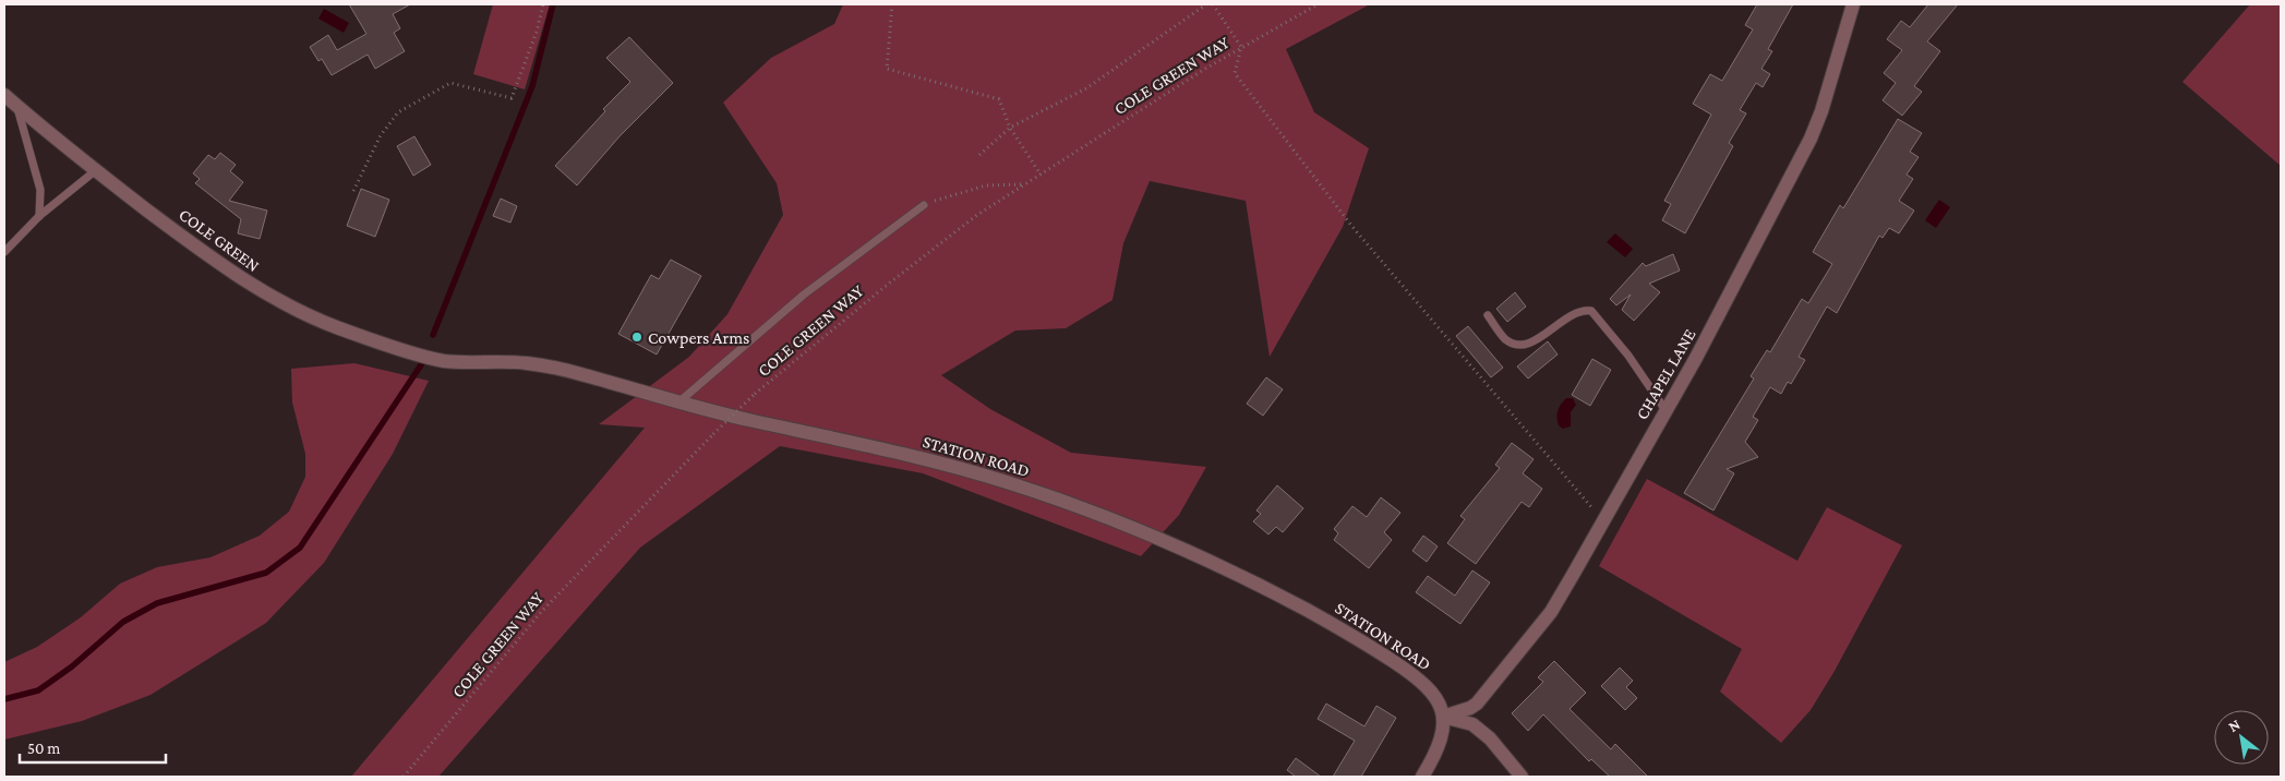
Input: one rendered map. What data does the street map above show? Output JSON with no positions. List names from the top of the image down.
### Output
{
  "streets": {
    "street": ["COLE GREEN", "CHAPEL LANE", "STATION ROAD"],
    "path": ["COLE GREEN WAY"]
  },
  "crossings": [
    ["COLE GREEN", "STATION ROAD"],
    ["CHAPEL LANE", "STATION ROAD"]
  ],
  "places": ["Cowpers Arms"],
  "scale_bar": "50 m",
  "north": "top left"
}
